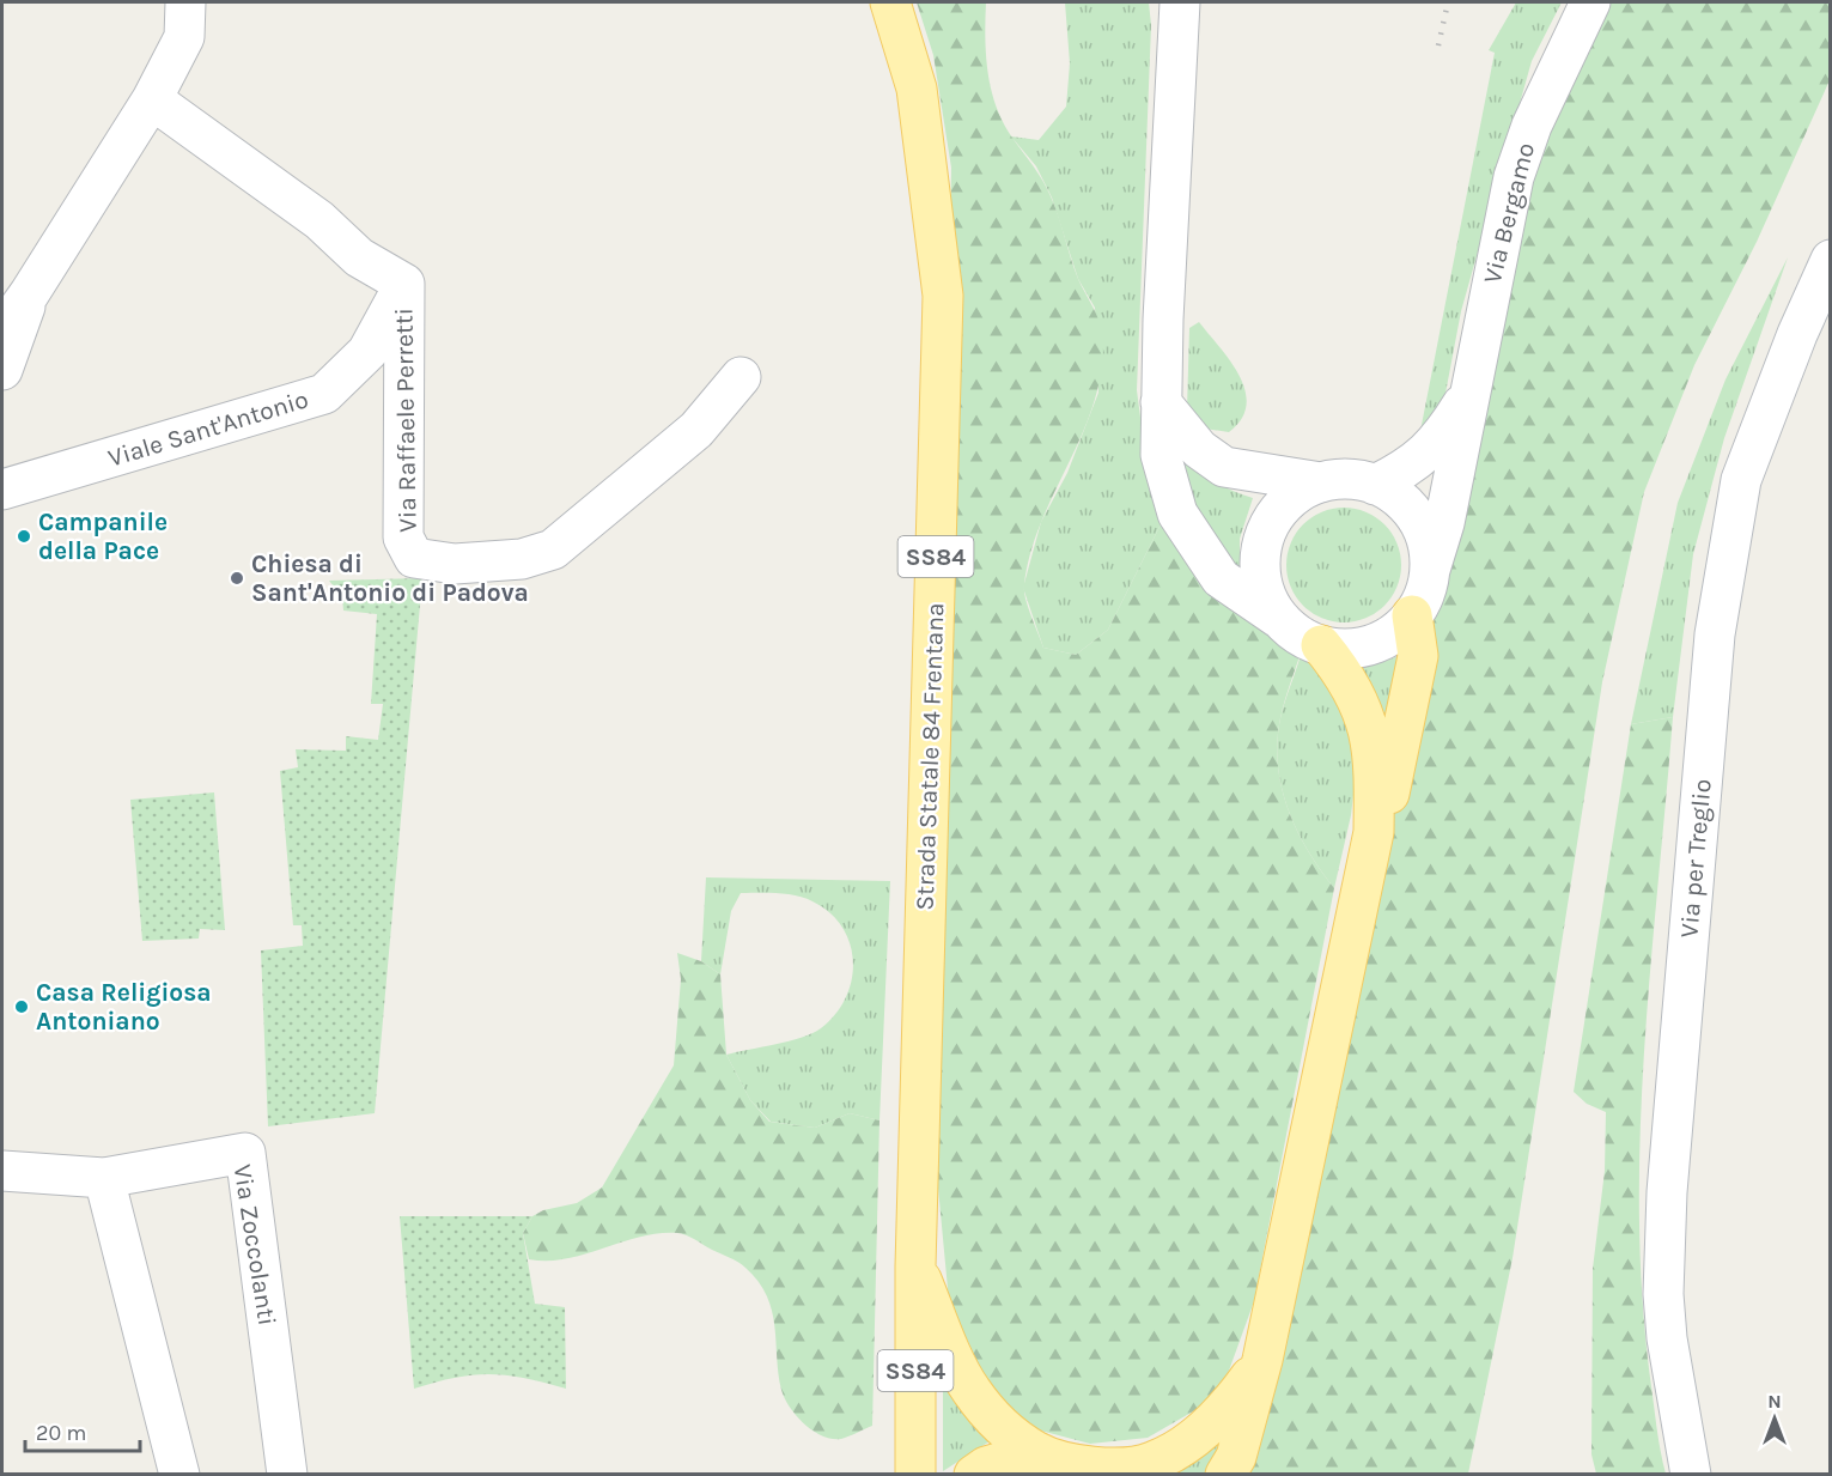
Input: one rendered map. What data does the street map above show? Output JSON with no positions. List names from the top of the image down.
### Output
{
  "streets": {
    "main road": ["SS84", "Strada Statale 84 Frentana"],
    "street": [
      "Via Bergamo",
      "Via Raffaele Perretti",
      "Viale Sant'Antonio",
      "Via per Treglio",
      "Via Zoccolanti"
    ]
  },
  "crossings": [
    ["Via Raffaele Perretti", "Viale Sant'Antonio"]
  ],
  "places": ["Campanile della Pace", "Chiesa di Sant'Antonio di Padova", "Casa Religiosa Antoniano"],
  "scale_bar": "20 m",
  "north": "top"
}
